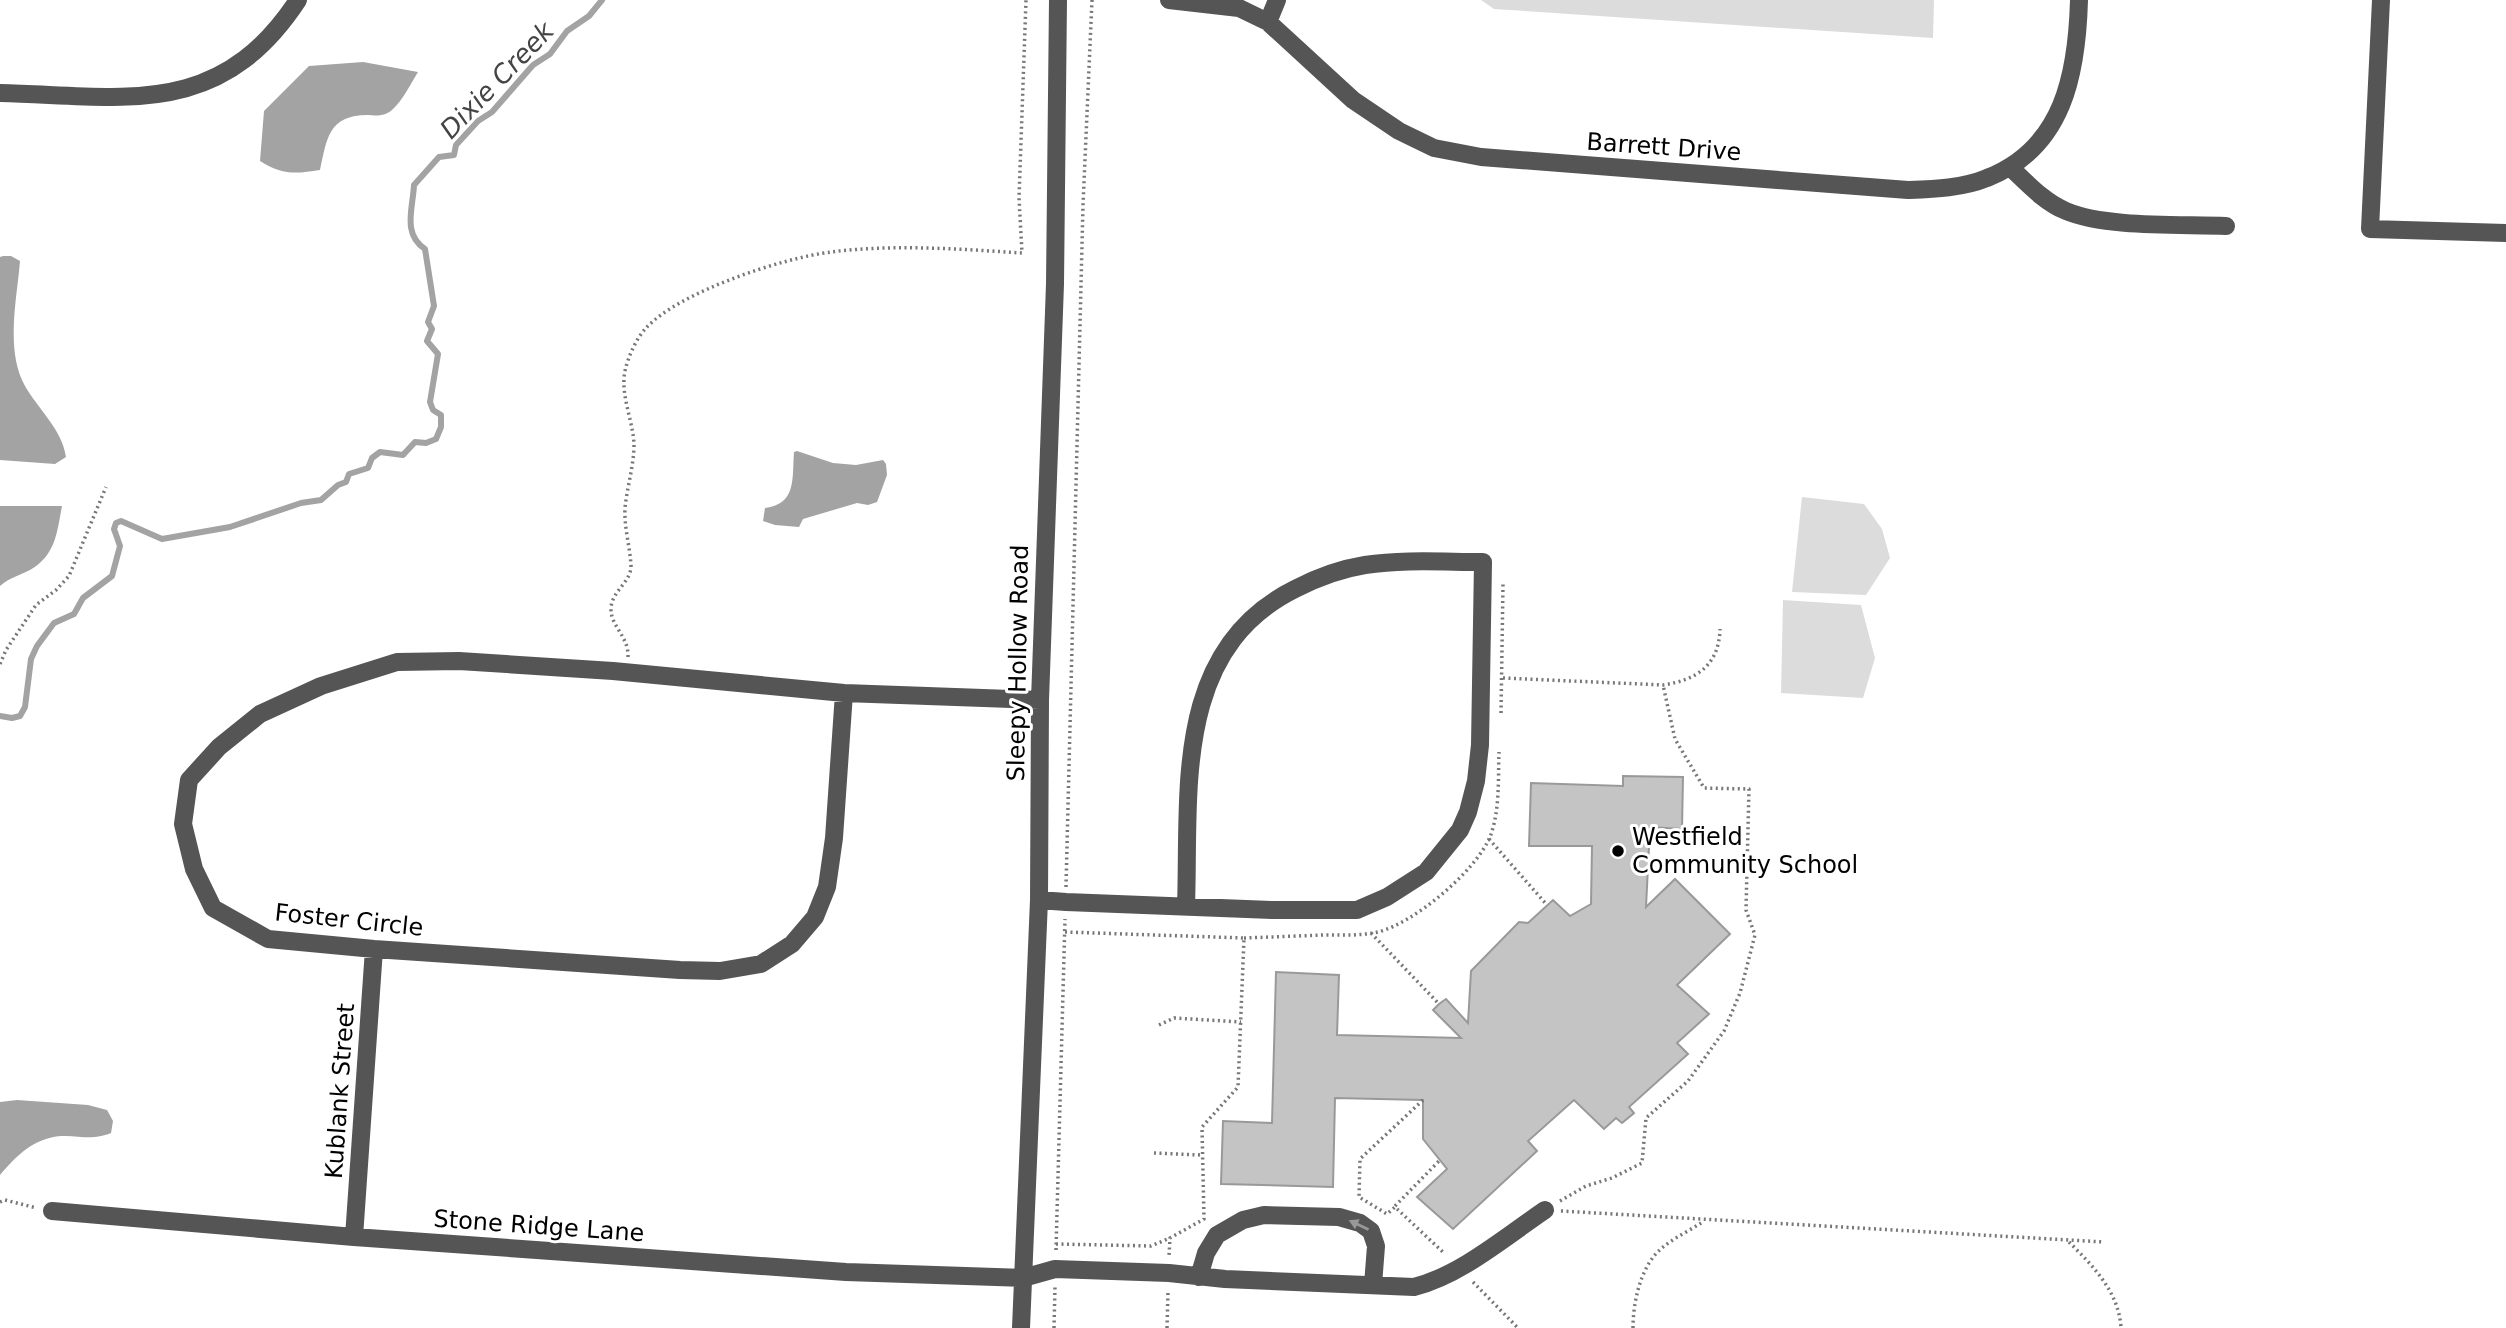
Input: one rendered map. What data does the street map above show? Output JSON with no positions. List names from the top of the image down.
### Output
{
  "streets": {
    "street": [
      "Barrett Drive",
      "Sleepy Hollow Road",
      "Foster Circle",
      "Kublank Street",
      "Stone Ridge Lane"
    ]
  },
  "crossings": [
    ["Sleepy Hollow Road", "Foster Circle"],
    ["Sleepy Hollow Road", "Stone Ridge Lane"],
    ["Foster Circle", "Kublank Street"],
    ["Kublank Street", "Stone Ridge Lane"]
  ],
  "water": ["Dixie Creek"],
  "places": ["Westfield Community School"]
}
